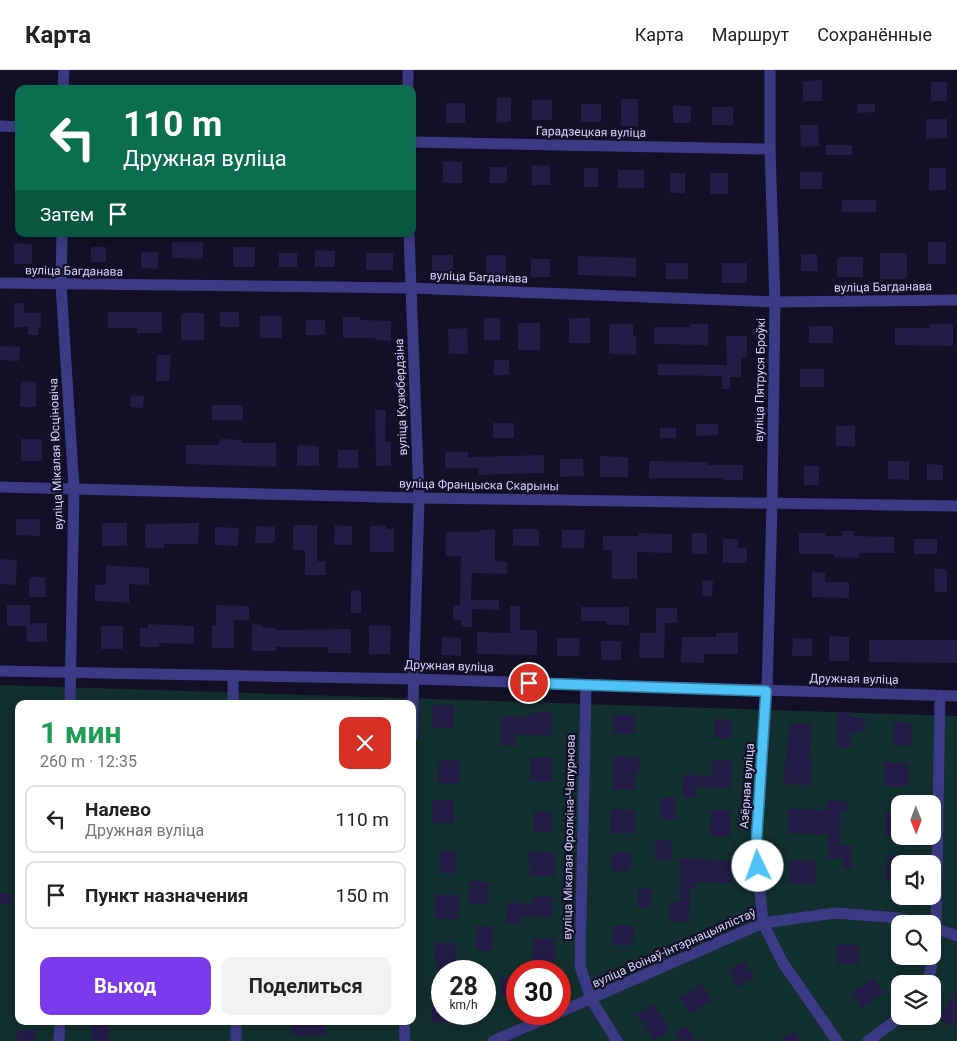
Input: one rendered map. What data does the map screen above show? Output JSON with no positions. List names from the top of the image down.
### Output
{
  "streets": {
    "street": [
      "Гарадзецкая вуліца",
      "вуліца Багданава",
      "вуліца Пятруся Броўкі",
      "вуліца Кузюбердзіна",
      "вуліца Мікалая Юсціновіча",
      "вуліца Францыска Скарыны",
      "Дружная вуліца",
      "Азёрная вуліца",
      "вуліца Мікалая Фролкіна-Чапурнова",
      "вуліца Воінаў-інтэрнацыялістаў"
    ]
  },
  "crossings": [
    ["Гарадзецкая вуліца", "вуліца Пятруся Броўкі"],
    ["вуліца Багданава", "вуліца Пятруся Броўкі"],
    ["вуліца Багданава", "вуліца Кузюбердзіна"],
    ["вуліца Багданава", "вуліца Мікалая Юсціновіча"],
    ["вуліца Пятруся Броўкі", "вуліца Францыска Скарыны"],
    ["вуліца Пятруся Броўкі", "Дружная вуліца"],
    ["вуліца Пятруся Броўкі", "Азёрная вуліца"],
    ["вуліца Кузюбердзіна", "вуліца Францыска Скарыны"],
    ["вуліца Кузюбердзіна", "Дружная вуліца"],
    ["вуліца Мікалая Юсціновіча", "вуліца Францыска Скарыны"],
    ["вуліца Мікалая Юсціновіча", "Дружная вуліца"],
    ["Дружная вуліца", "Азёрная вуліца"],
    ["Дружная вуліца", "вуліца Мікалая Фролкіна-Чапурнова"],
    ["Азёрная вуліца", "вуліца Воінаў-інтэрнацыялістаў"],
    ["вуліца Мікалая Фролкіна-Чапурнова", "вуліца Воінаў-інтэрнацыялістаў"]
  ],
  "north": "bottom",
  "page": {
    "header": "Карта",
    "nav": ["Карта", "Маршрут", "Сохранённые"],
    "turn": ["110 m", "Дружная вуліца"],
    "then": "Затем",
    "heading": ["1 мин", "260 m · 12:35"],
    "list": [
      {
        "name": "Налево",
        "note": "Дружная вуліца",
        "value": "110 m"
      },
      {
        "name": "Пункт назначения",
        "value": "150 m"
      }
    ],
    "buttons": ["Выход", "Поделиться"],
    "speed": "28 km/h",
    "limit": "30"
  }
}
